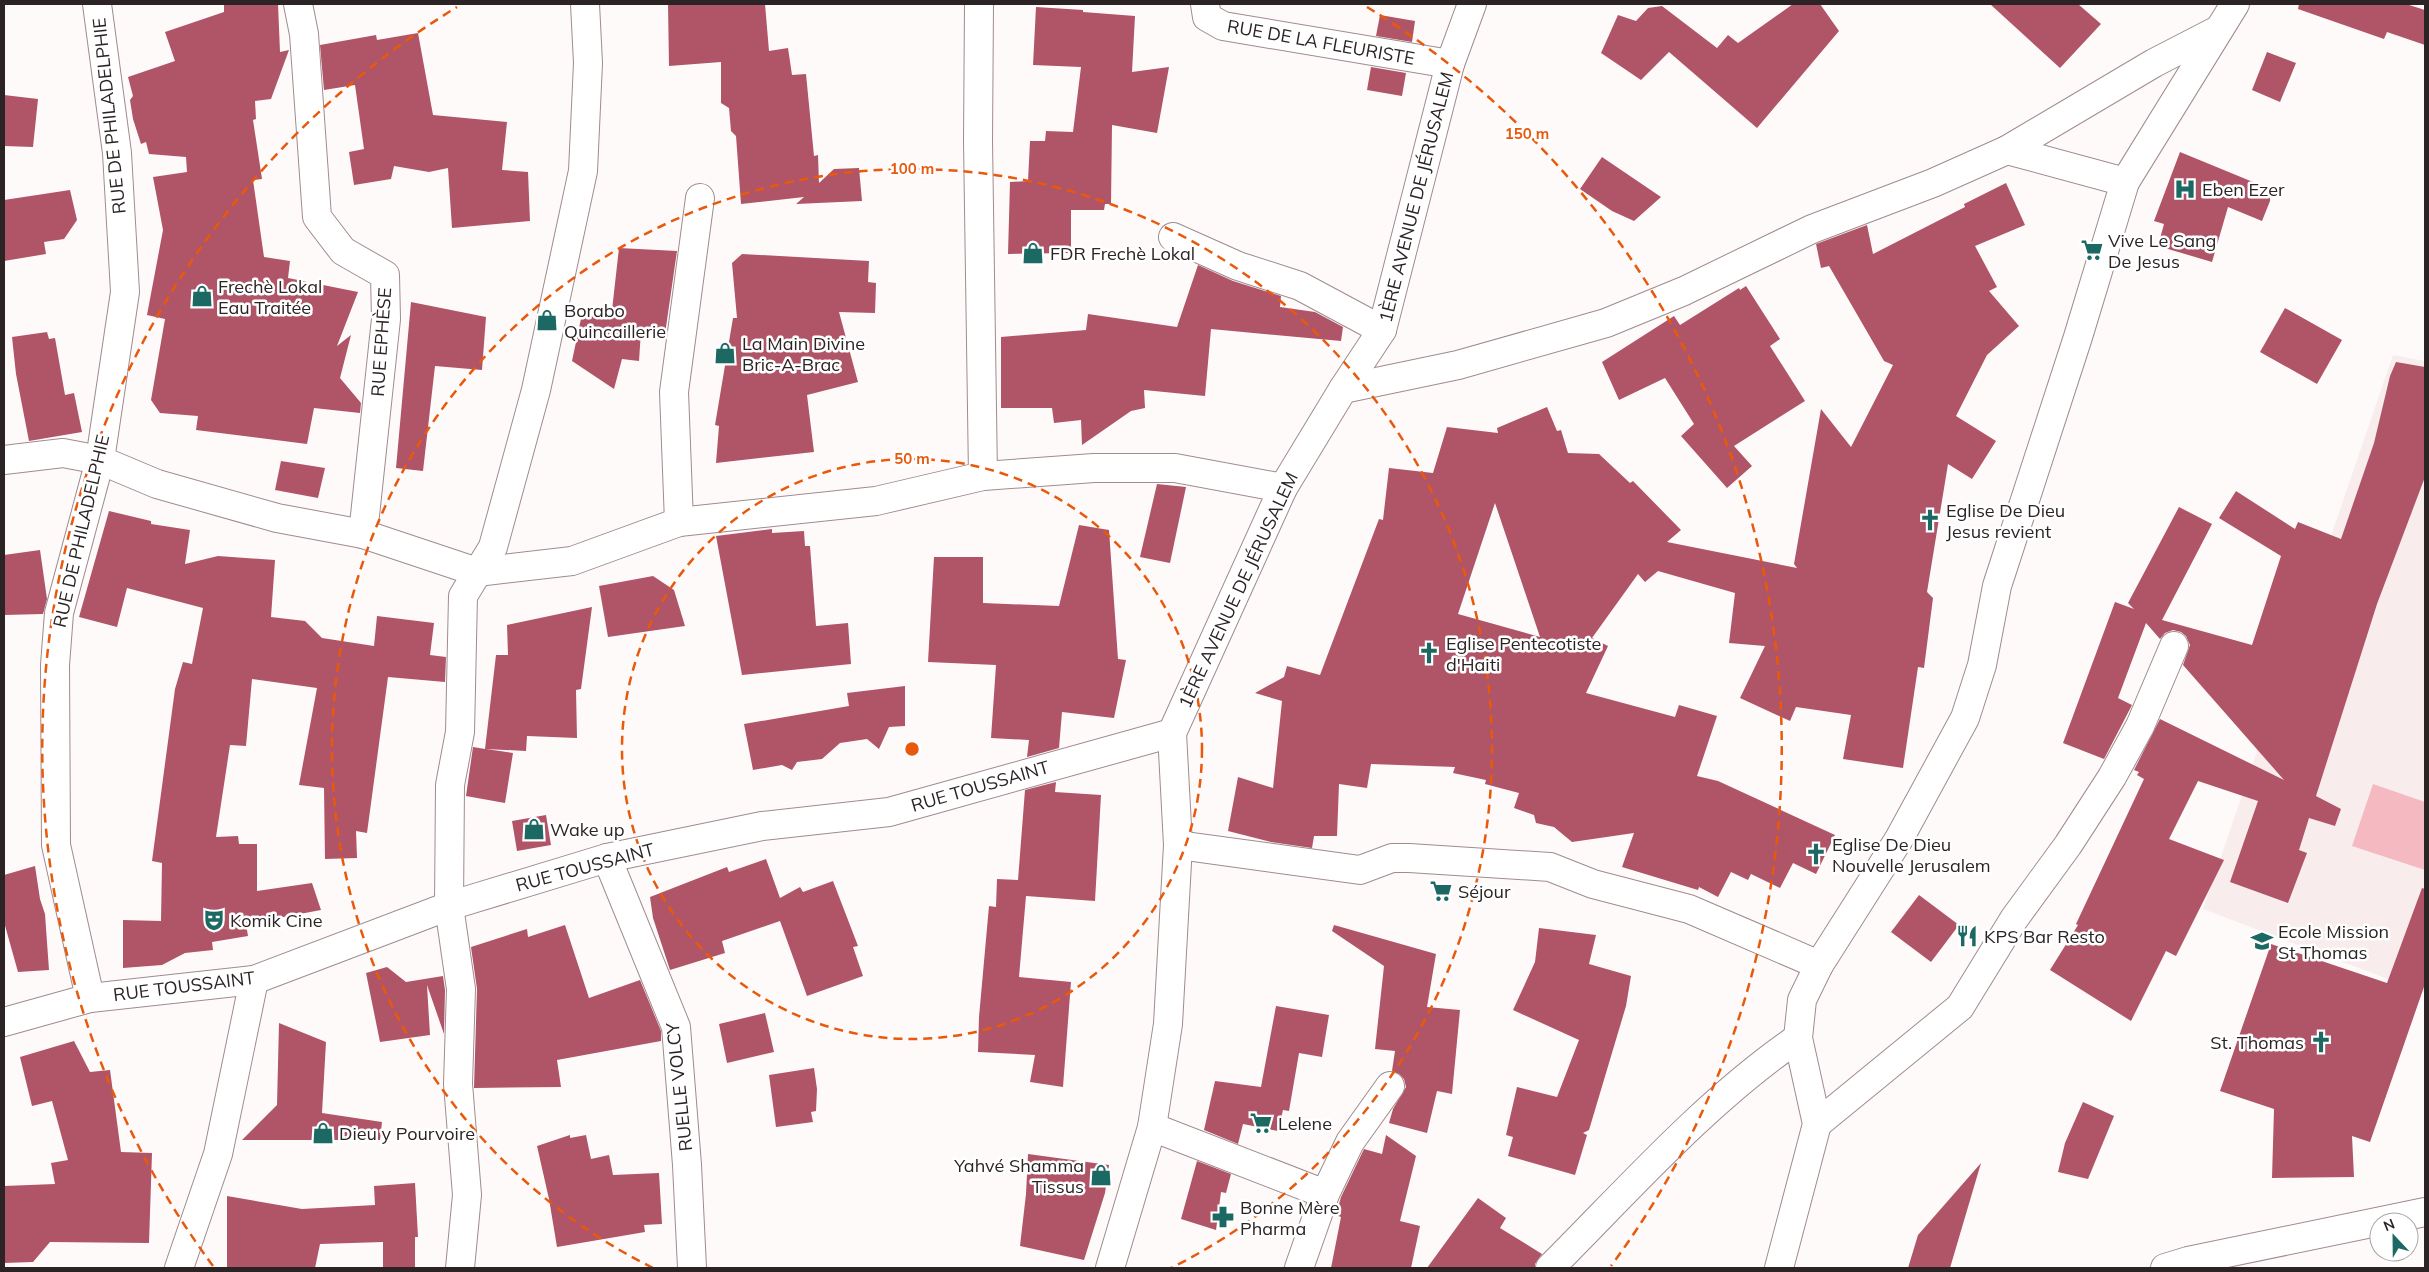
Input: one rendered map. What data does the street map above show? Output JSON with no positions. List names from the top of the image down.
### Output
{
  "streets": {
    "street": [
      "RUE DE LA FLEURISTE",
      "RUE DE PHILADELPHIE",
      "1ÈRE AVENUE DE JÉRUSALEM",
      "RUE EPHÈSE",
      "RUE TOUSSAINT",
      "RUELLE VOLCY"
    ]
  },
  "crossings": [
    ["RUE DE LA FLEURISTE", "1ÈRE AVENUE DE JÉRUSALEM"],
    ["RUE DE PHILADELPHIE", "RUE TOUSSAINT"],
    ["1ÈRE AVENUE DE JÉRUSALEM", "RUE TOUSSAINT"],
    ["RUE TOUSSAINT", "RUELLE VOLCY"]
  ],
  "places": {
    "hospital": ["Eben Ezer"],
    "supermarket": ["Vive Le Sang De Jesus", "Séjour", "Lelene"],
    "shop": [
      "FDR Frechè Lokal",
      "Frechè Lokal Eau Traitée",
      "Borabo Quincaillerie",
      "La Main Divine Bric-A-Brac",
      "Wake up",
      "Dieu y Pourvoire",
      "Yahvé Shamma Tissus"
    ],
    "church": [
      "Eglise De Dieu Jesus revient",
      "Eglise Pentecotiste d'Haiti",
      "Eglise De Dieu Nouvelle Jerusalem",
      "St. Thomas"
    ],
    "theatre": ["Komik Cine"],
    "restaurant": ["KPS Bar Resto"],
    "school or university": ["Ecole Mission St Thomas"],
    "pharmacy": ["Bonne Mère Pharma"]
  },
  "north": "top",
  "rings": ["150 m", "100 m", "50 m"]
}
